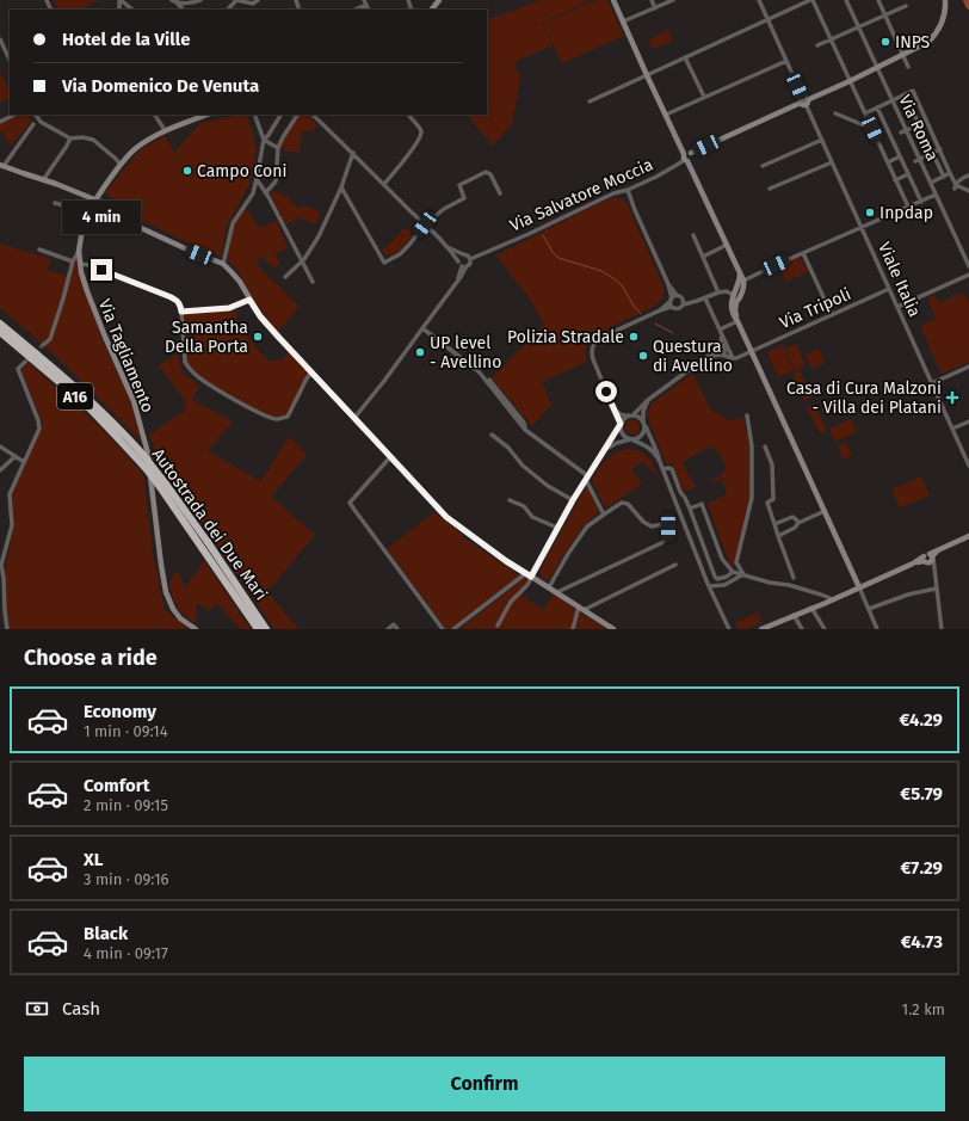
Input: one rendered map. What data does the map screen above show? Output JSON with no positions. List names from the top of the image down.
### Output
{
  "streets": {
    "highway": ["A16", "Autostrada dei Due Mari"],
    "main road": ["Via Tagliamento"],
    "street": [
      "Via Roma",
      "Via Salvatore Moccia",
      "Viale Italia",
      "Via Tripoli"
    ]
  },
  "crossings": [
    ["Viale Italia", "Via Tripoli"]
  ],
  "places": {
    "other": [
      "INPS",
      "Campo Coni",
      "Inpdap",
      "Samantha Della Porta",
      "Polizia Stradale",
      "UP level - Avellino",
      "Questura di Avellino"
    ],
    "health": ["Casa di Cura Malzoni - Villa dei Platani"]
  },
  "page": {
    "banner": ["Hotel de la Ville", "Via Domenico De Venuta"],
    "bubble": "4 min",
    "heading": "Choose a ride",
    "list": [
      {
        "name": "Economy",
        "note": "1 min · 09:14",
        "value": "€4.29"
      },
      {
        "name": "Comfort",
        "note": "2 min · 09:15",
        "value": "€5.79"
      },
      {
        "name": "XL",
        "note": "3 min · 09:16",
        "value": "€7.29"
      },
      {
        "name": "Black",
        "note": "4 min · 09:17",
        "value": "€4.73"
      }
    ],
    "pay": ["Cash", "1.2 km"],
    "buttons": "Confirm"
  }
}
